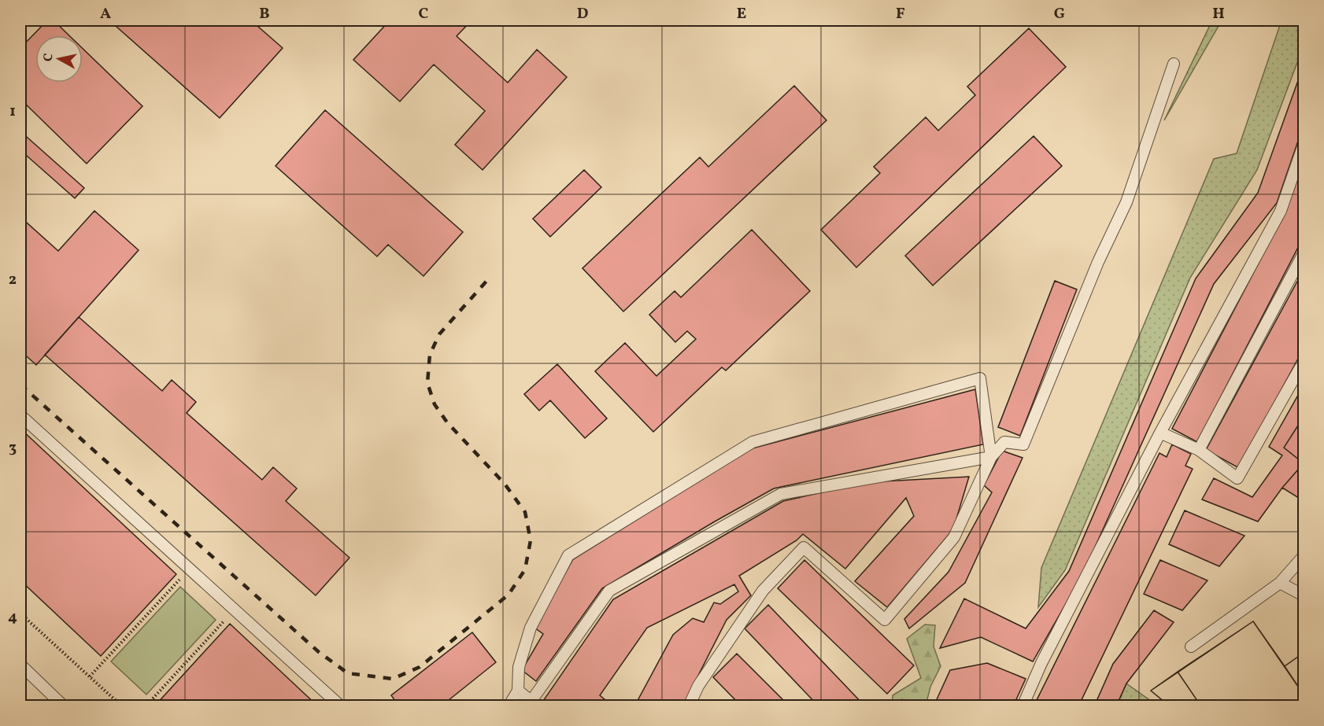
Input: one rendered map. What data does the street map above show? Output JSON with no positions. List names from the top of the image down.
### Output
{
  "north": "left",
  "grid": {
    "columns": [
      "A",
      "B",
      "C",
      "D",
      "E",
      "F",
      "G",
      "H"
    ],
    "rows": [
      "1",
      "2",
      "3",
      "4"
    ]
  }
}
